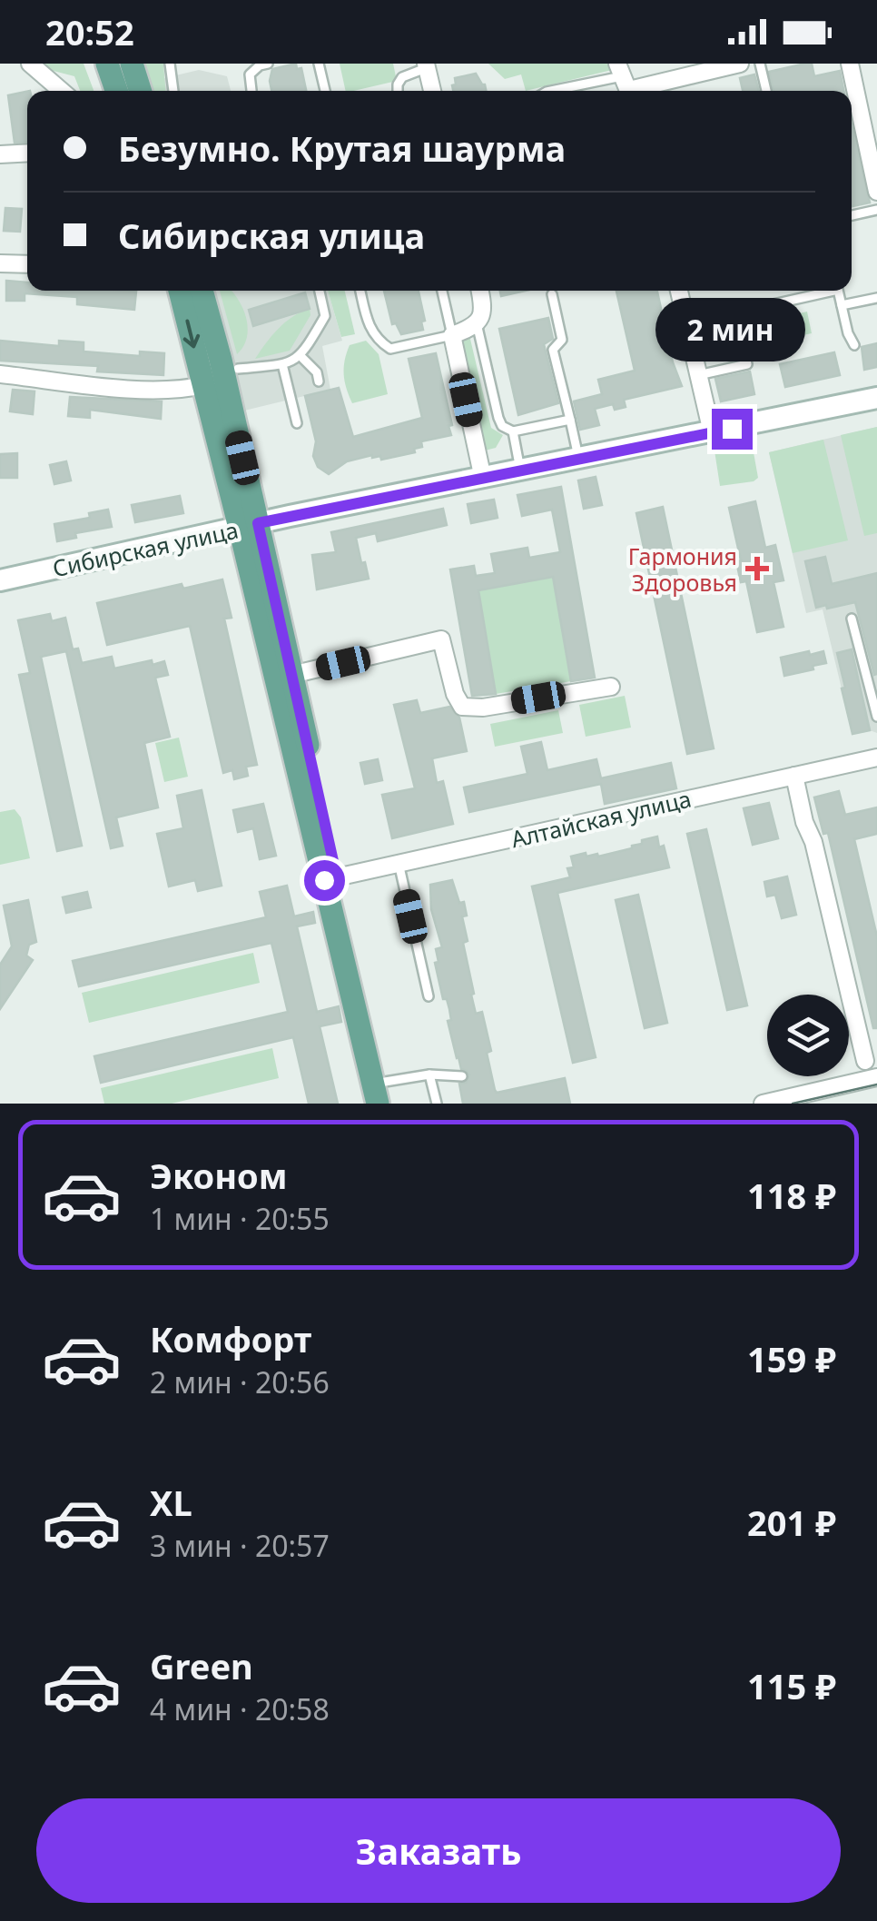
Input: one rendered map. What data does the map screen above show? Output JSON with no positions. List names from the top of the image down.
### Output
{
  "streets": {
    "main road": ["Сибирская улица"],
    "street": ["Алтайская улица"]
  },
  "places": {
    "health": ["Гармония Здоровья"]
  },
  "page": {
    "status": "20:52",
    "banner": ["Безумно. Крутая шаурма", "Сибирская улица"],
    "bubble": "2 мин",
    "list": [
      {
        "name": "Эконом",
        "note": "1 мин · 20:55",
        "value": "118 ₽"
      },
      {
        "name": "Комфорт",
        "note": "2 мин · 20:56",
        "value": "159 ₽"
      },
      {
        "name": "XL",
        "note": "3 мин · 20:57",
        "value": "201 ₽"
      },
      {
        "name": "Green",
        "note": "4 мин · 20:58",
        "value": "115 ₽"
      }
    ],
    "buttons": "Заказать"
  }
}
